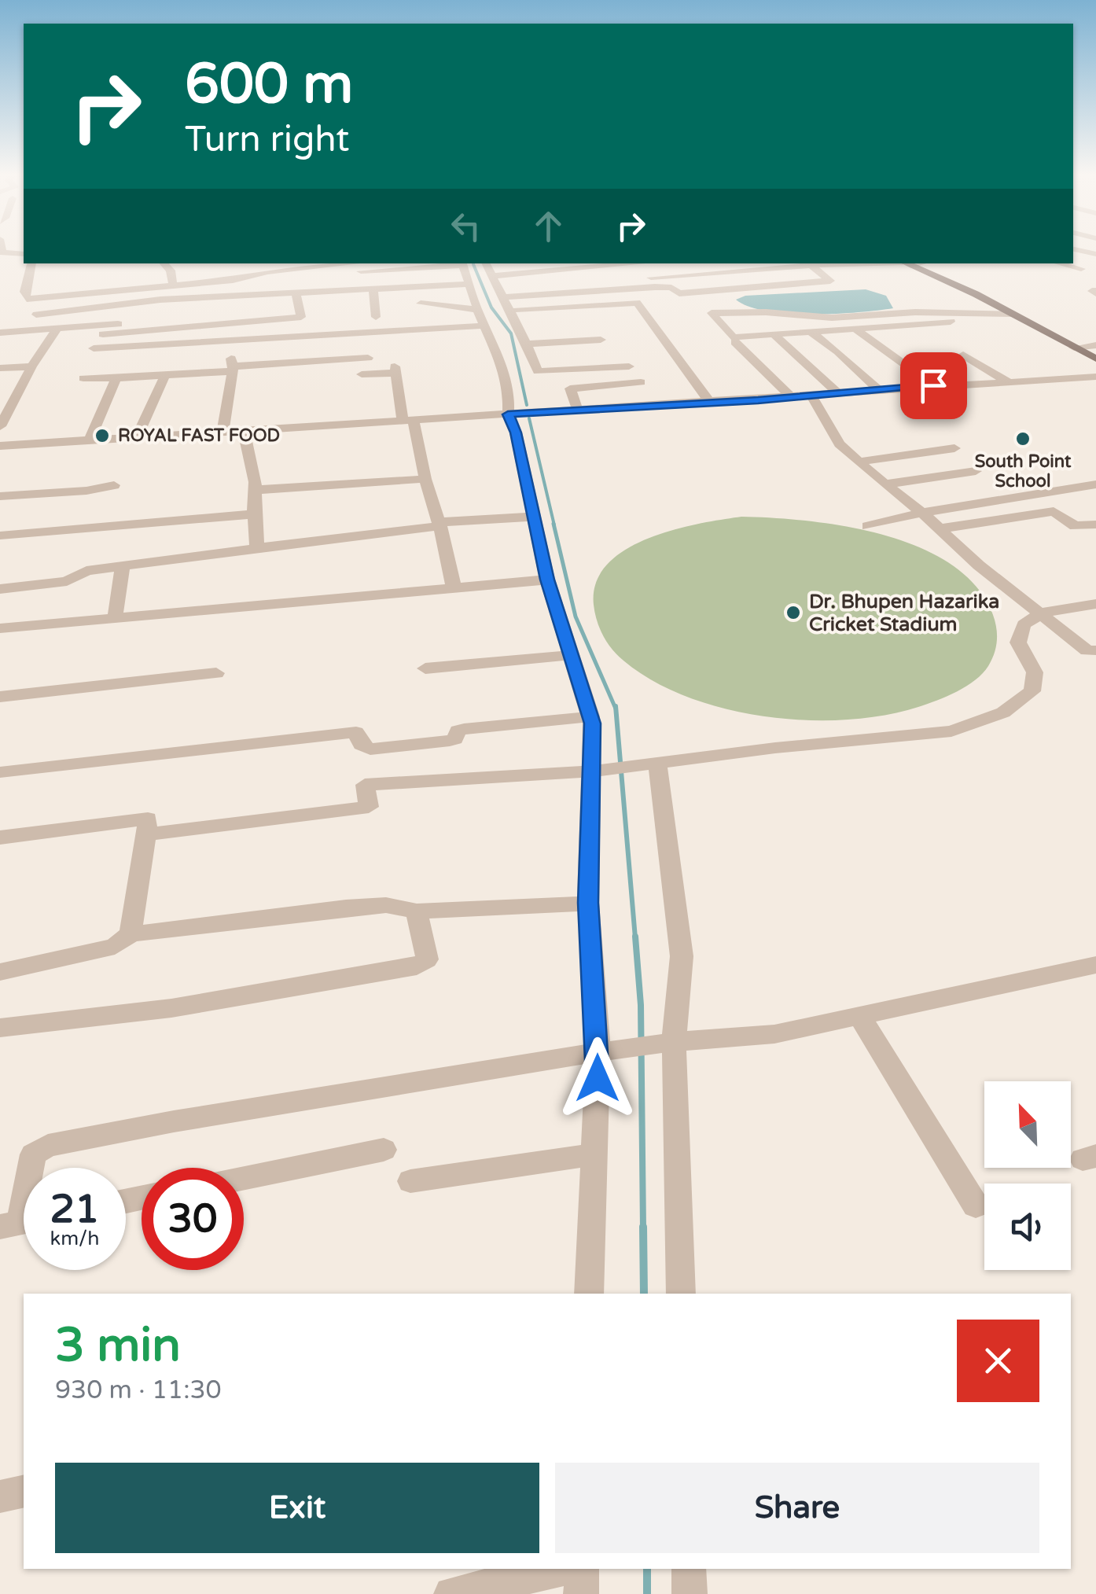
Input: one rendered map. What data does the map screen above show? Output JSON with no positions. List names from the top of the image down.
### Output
{
  "places": ["ROYAL FAST FOOD", "South Point School", "Dr. Bhupen Hazarika Cricket Stadium"],
  "north": "top left",
  "page": {
    "turn": ["600 m", "Turn right"],
    "speed": "21 km/h",
    "limit": "30",
    "heading": ["3 min", "930 m · 11:30"],
    "buttons": ["Exit", "Share"]
  }
}
